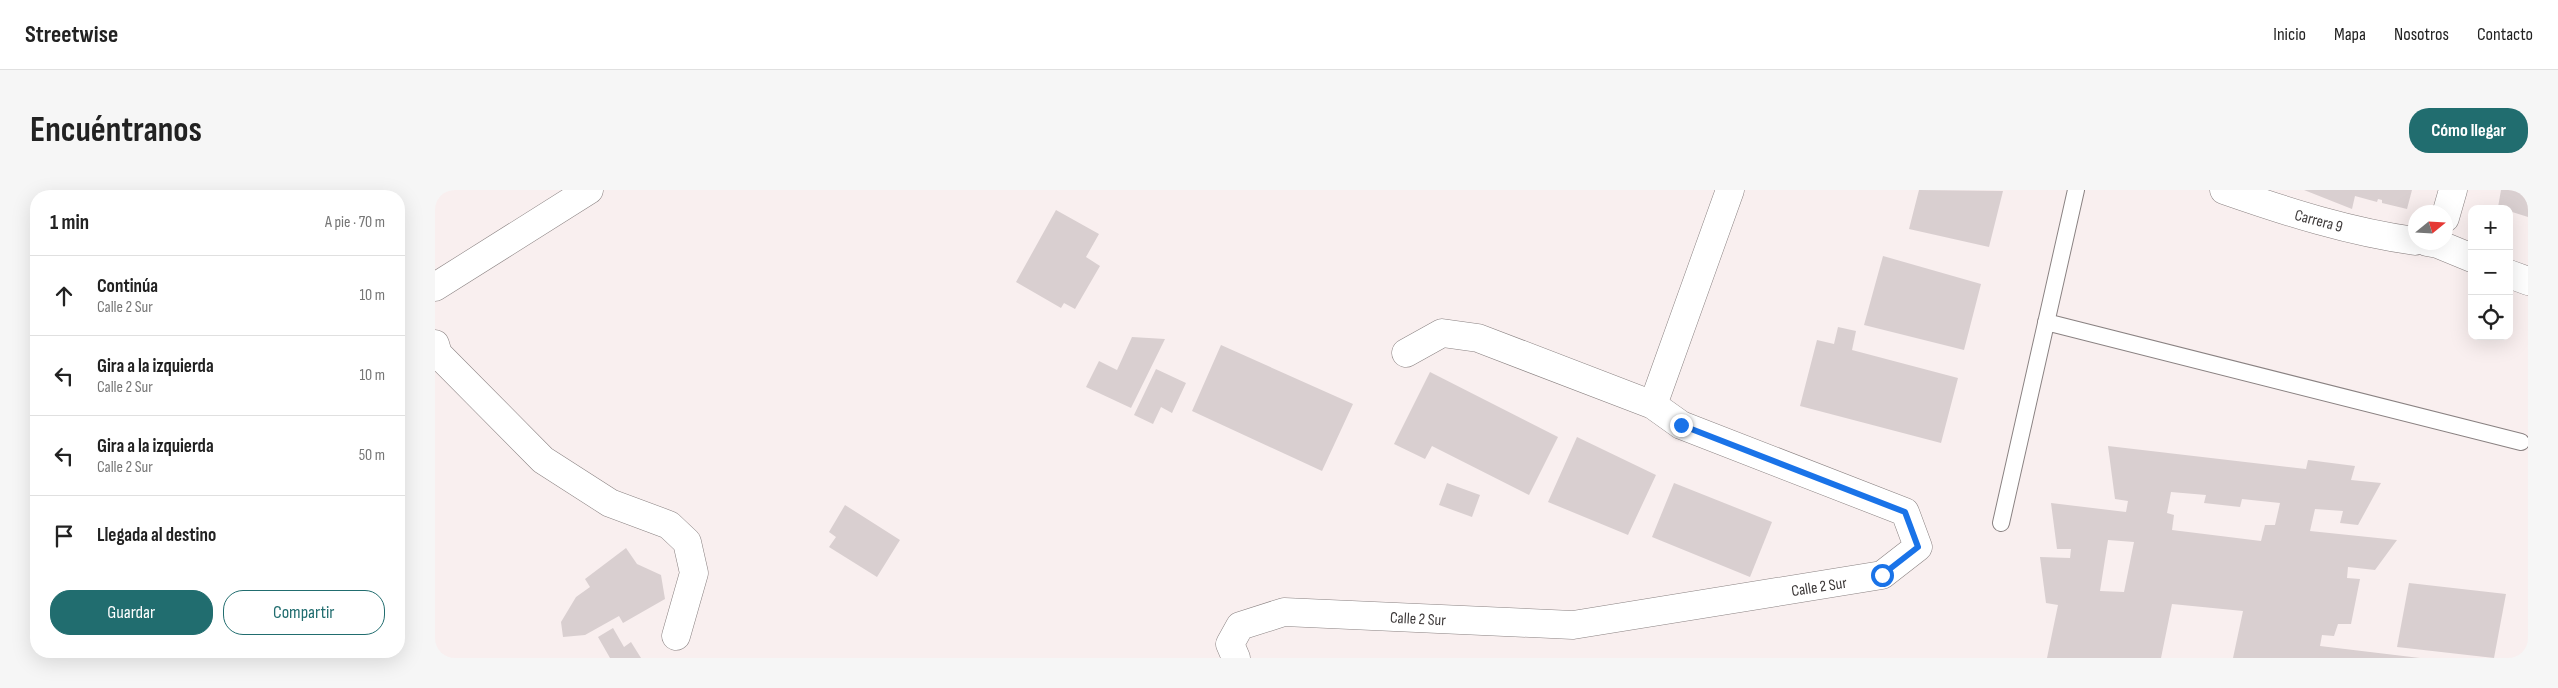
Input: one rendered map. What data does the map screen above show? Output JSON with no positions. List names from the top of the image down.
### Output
{
  "streets": {
    "street": ["Carrera 9", "Calle 2 Sur"]
  },
  "north": "right",
  "page": {
    "header": "Streetwise",
    "nav": [
      "Inicio",
      "Mapa",
      "Nosotros",
      "Contacto"
    ],
    "buttons": [
      "Cómo llegar",
      ["Guardar", "Compartir"]
    ],
    "title": "Encuéntranos",
    "heading": ["1 min", "A pie · 70 m"],
    "map_buttons": ["+", "−"],
    "list": [
      ["Continúa", "Calle 2 Sur", "10 m"],
      ["Gira a la izquierda", "Calle 2 Sur", "10 m"],
      ["Gira a la izquierda", "Calle 2 Sur", "50 m"],
      "Llegada al destino"
    ]
  }
}
